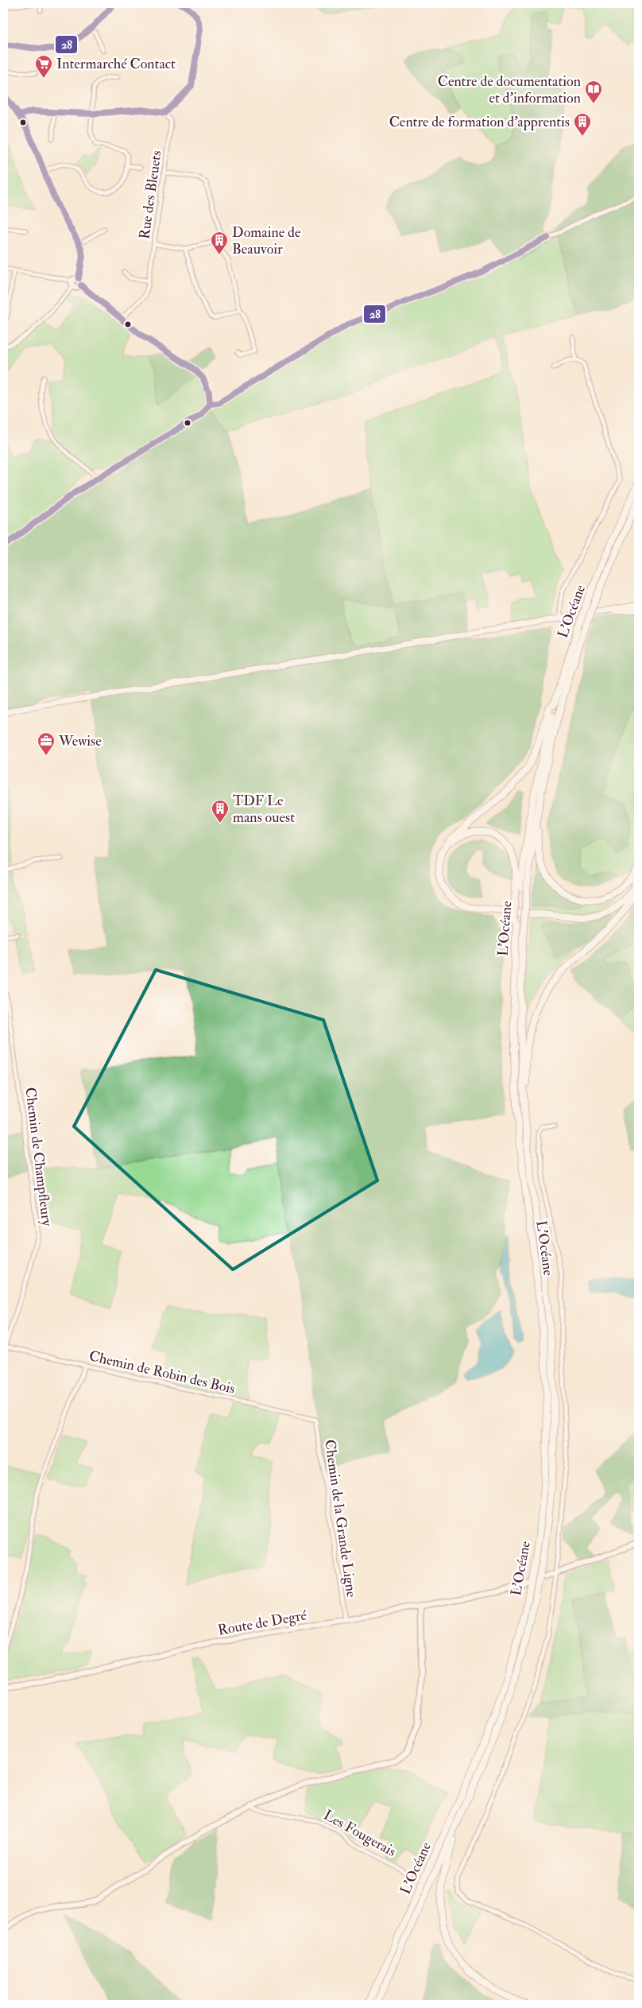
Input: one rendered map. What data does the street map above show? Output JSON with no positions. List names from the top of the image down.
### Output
{
  "streets": {
    "highway": ["L’Océane"],
    "street": [
      "Rue des Bleuets",
      "Chemin de Champfleury",
      "Chemin de Robin des Bois",
      "Chemin de la Grande Ligne",
      "Route de Degré",
      "Les Fougerais"
    ]
  },
  "crossings": [
    ["Chemin de Champfleury", "Chemin de Robin des Bois"],
    ["Chemin de Robin des Bois", "Chemin de la Grande Ligne"],
    ["Chemin de la Grande Ligne", "Route de Degré"]
  ],
  "places": {
    "supermarket": ["Intermarché Contact"],
    "library": ["Centre de documentation et d’information"],
    "building": ["Centre de formation d'apprentis", "Domaine de Beauvoir", "TDF Le mans ouest"],
    "office": ["Wewise"]
  },
  "lines": ["transit line 28"]
}
